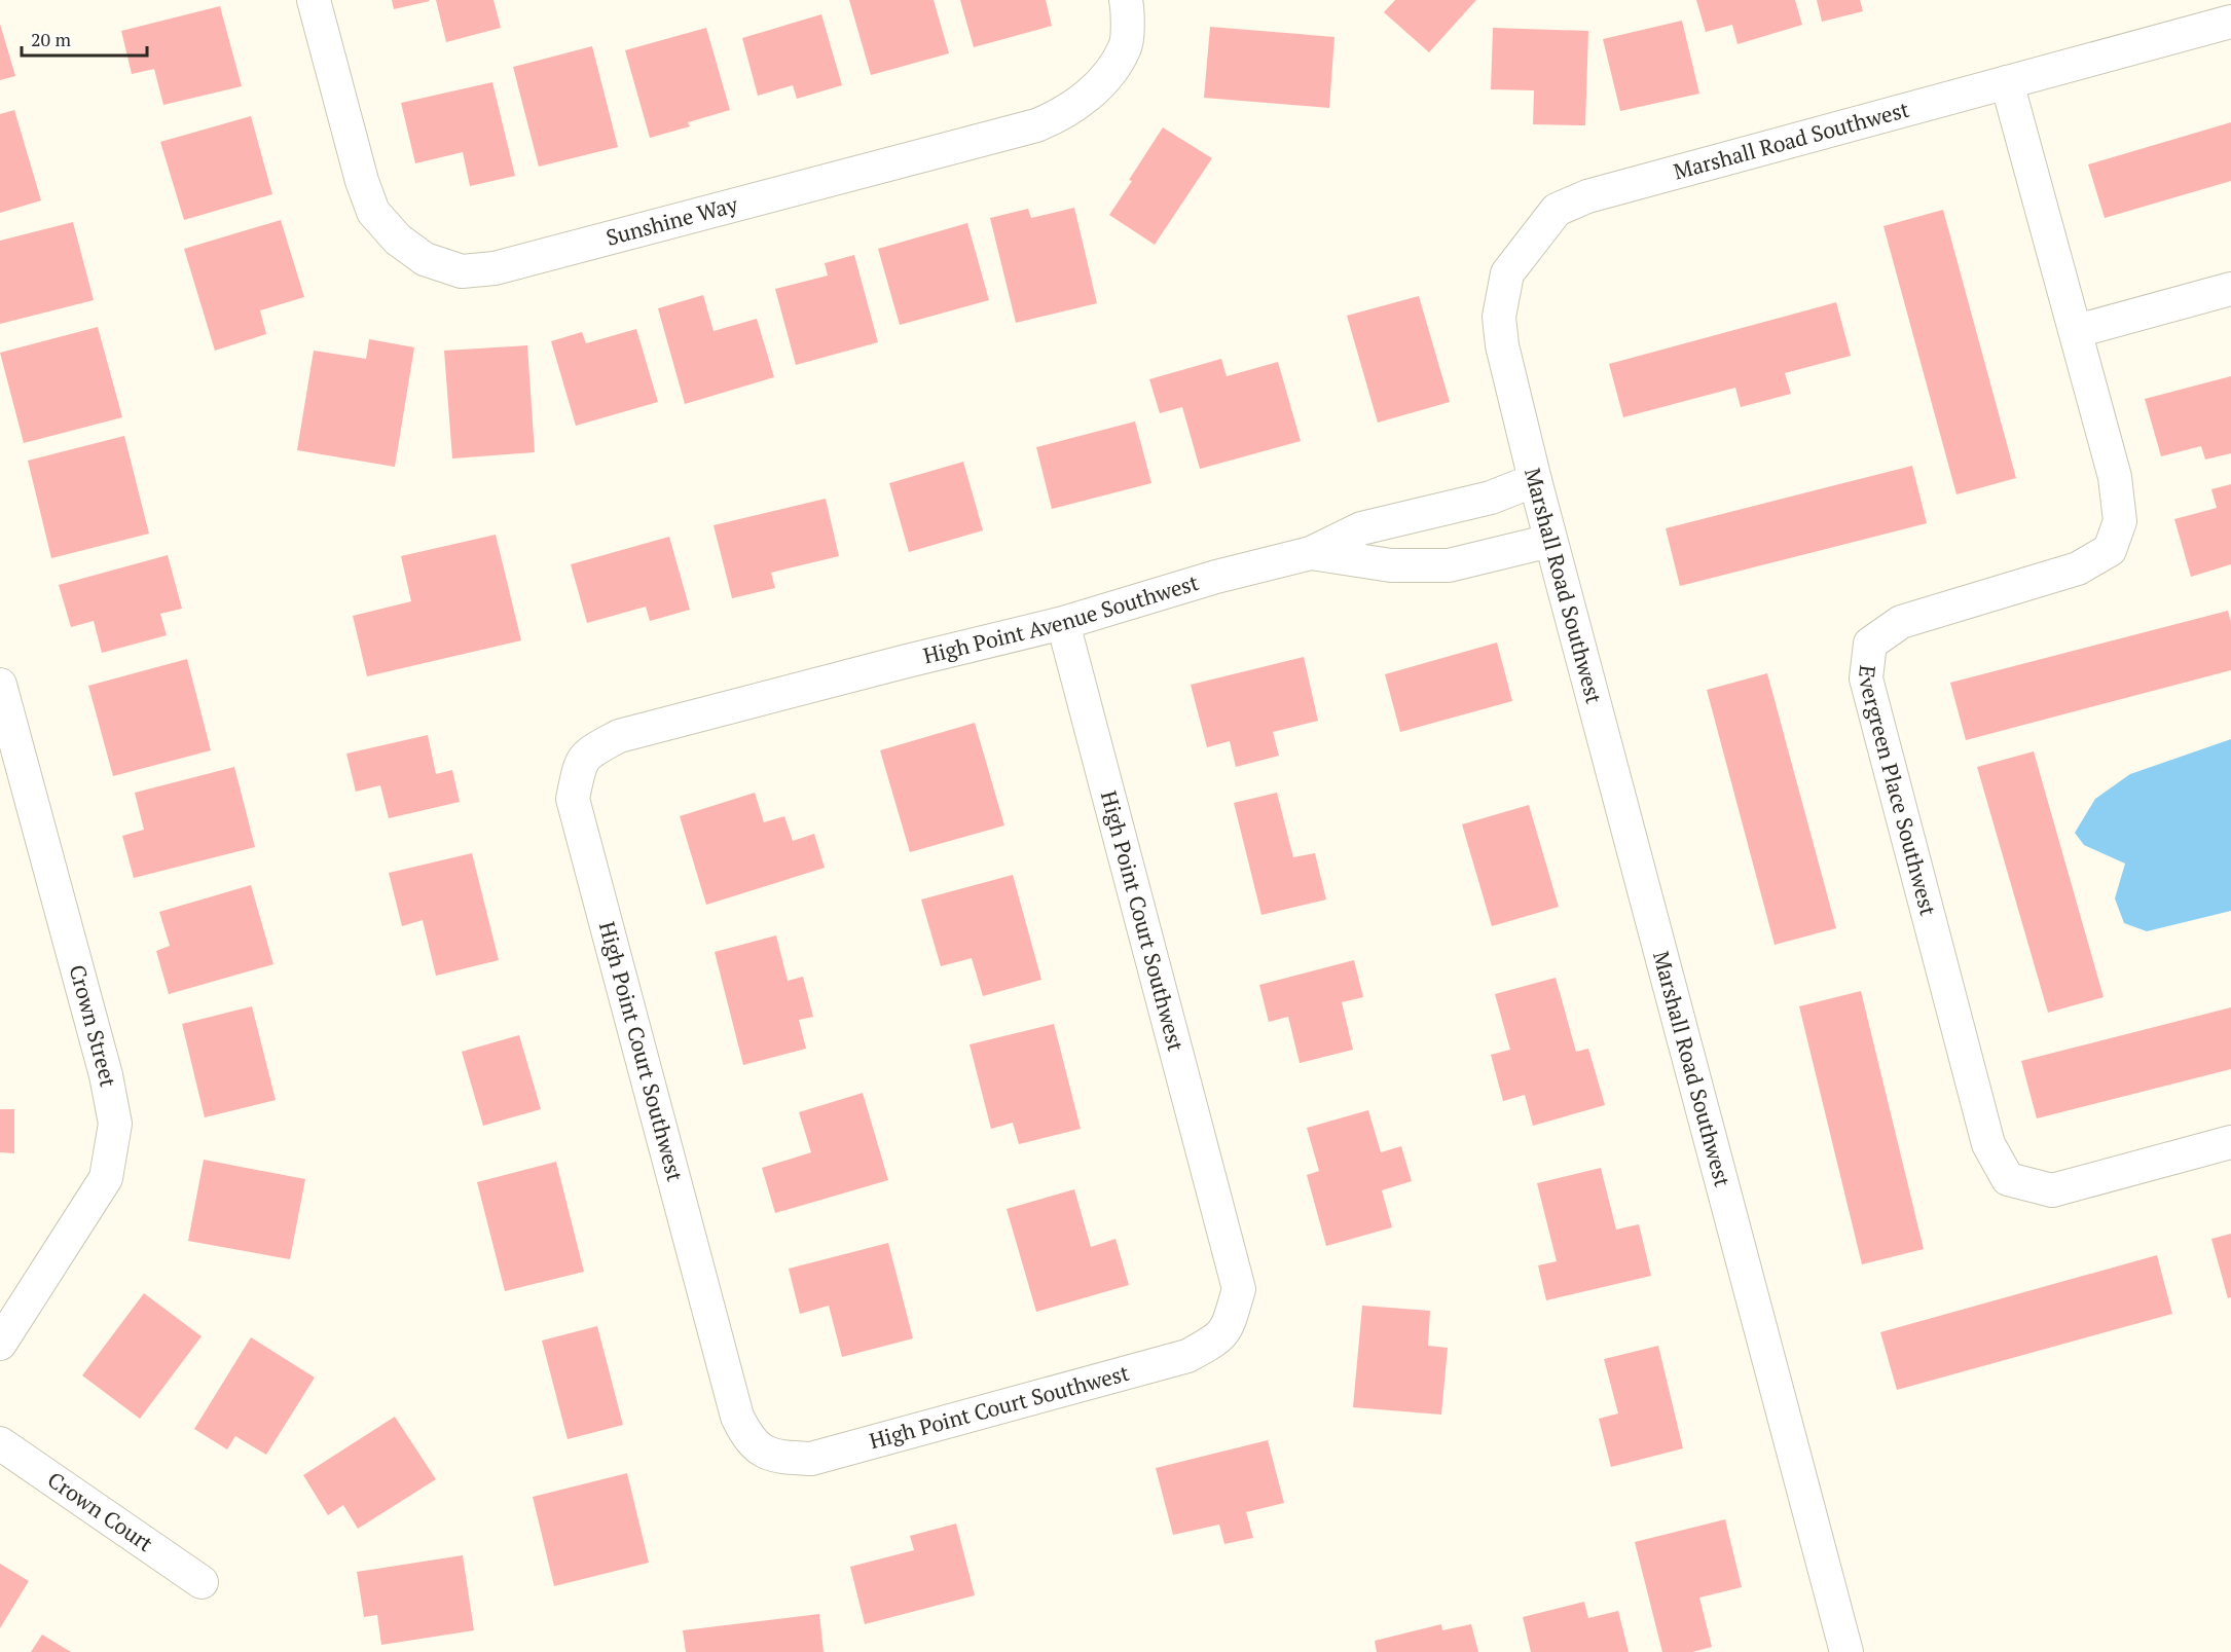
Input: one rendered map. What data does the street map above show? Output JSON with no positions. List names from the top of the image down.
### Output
{
  "streets": {
    "street": [
      "Marshall Road Southwest",
      "Sunshine Way",
      "High Point Avenue Southwest",
      "Evergreen Place Southwest",
      "High Point Court Southwest",
      "Crown Street",
      "Crown Court"
    ]
  },
  "crossings": [
    ["Marshall Road Southwest", "High Point Avenue Southwest"],
    ["Marshall Road Southwest", "Evergreen Place Southwest"],
    ["High Point Avenue Southwest", "High Point Court Southwest"]
  ],
  "scale_bar": "20 m"
}
